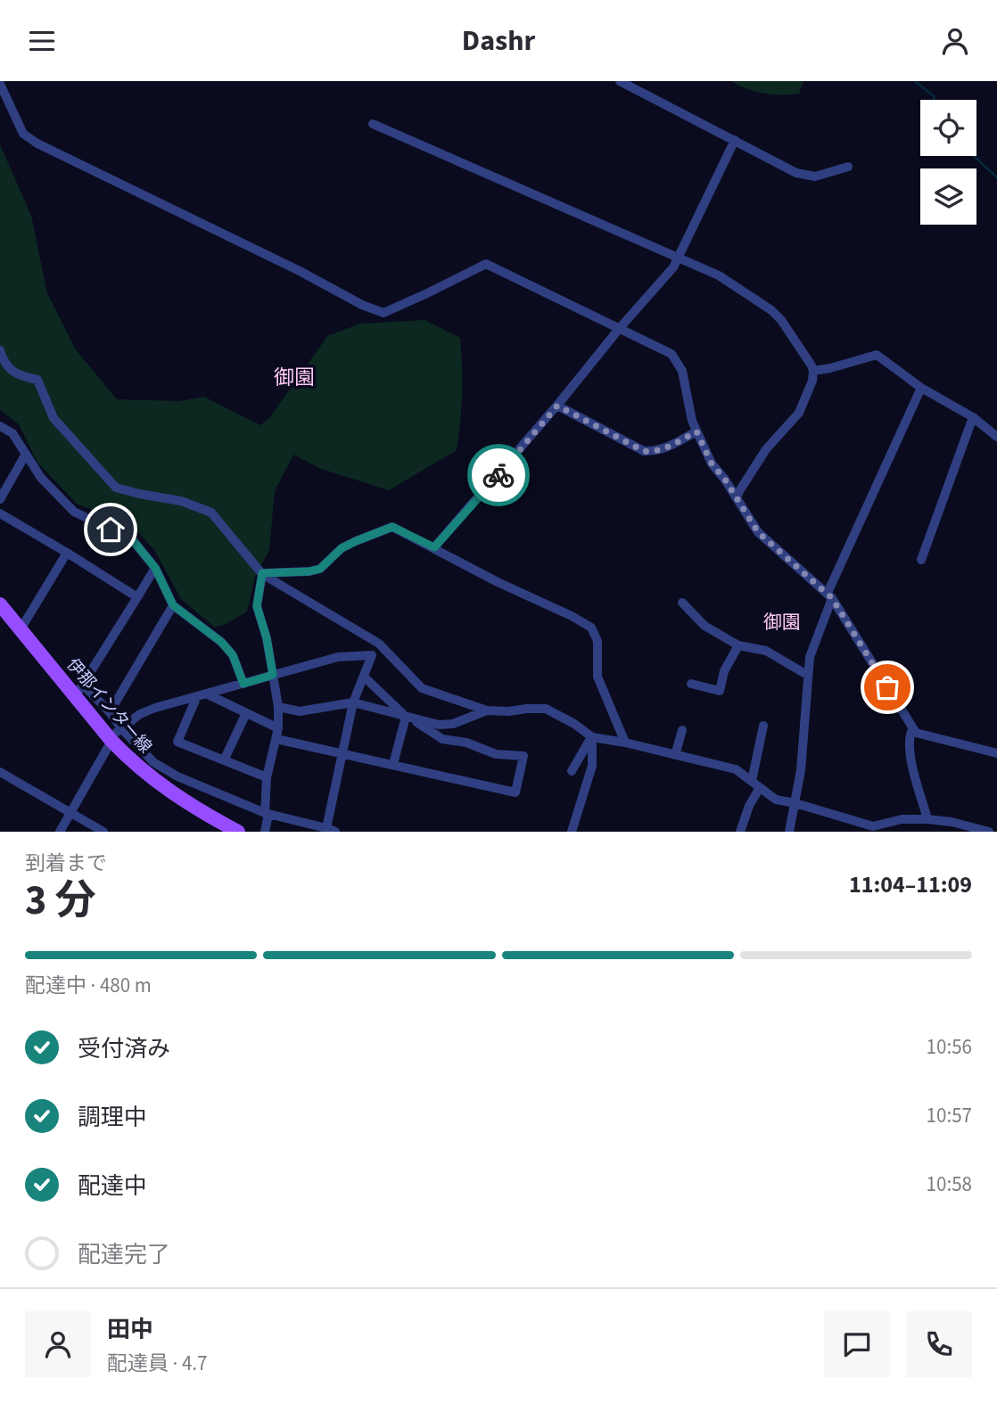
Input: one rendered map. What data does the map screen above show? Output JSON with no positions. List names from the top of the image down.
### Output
{
  "streets": {
    "main road": ["伊那インター線"]
  },
  "districts": ["御園", "御園"],
  "page": {
    "header": "Dashr",
    "heading": ["3 分", "到着まで", "11:04–11:09"],
    "panel": ["田中", "配達員 · 4.7"],
    "bar": "配達中 · 480 m",
    "list": [
      ["受付済み", "10:56"],
      ["調理中", "10:57"],
      ["配達中", "10:58"],
      "配達完了"
    ]
  }
}
